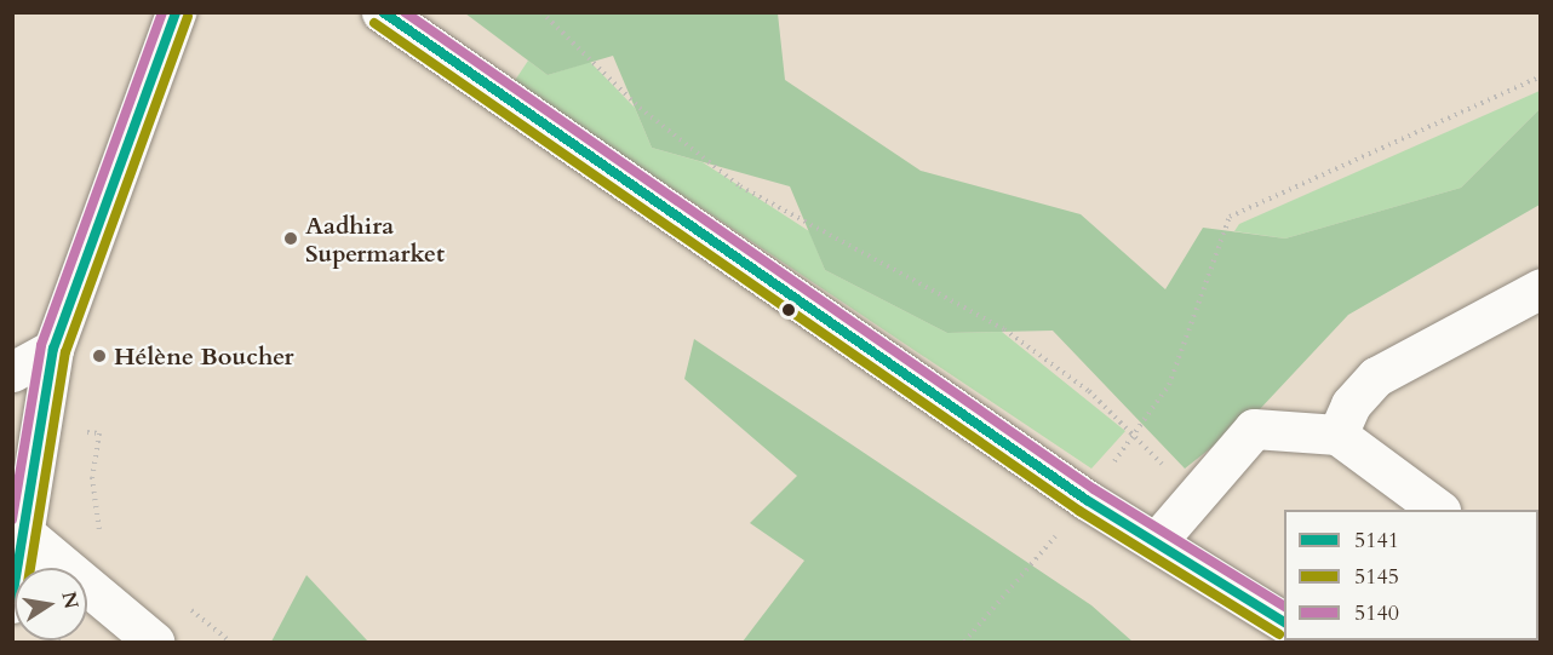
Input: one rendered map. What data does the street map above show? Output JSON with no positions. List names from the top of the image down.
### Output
{
  "places": ["Aadhira Supermarket", "Hélène Boucher"],
  "lines": ["transit line 5141", "transit line 5140", "transit line 5145"],
  "legend": ["5141", "5145", "5140"],
  "north": "right"
}
